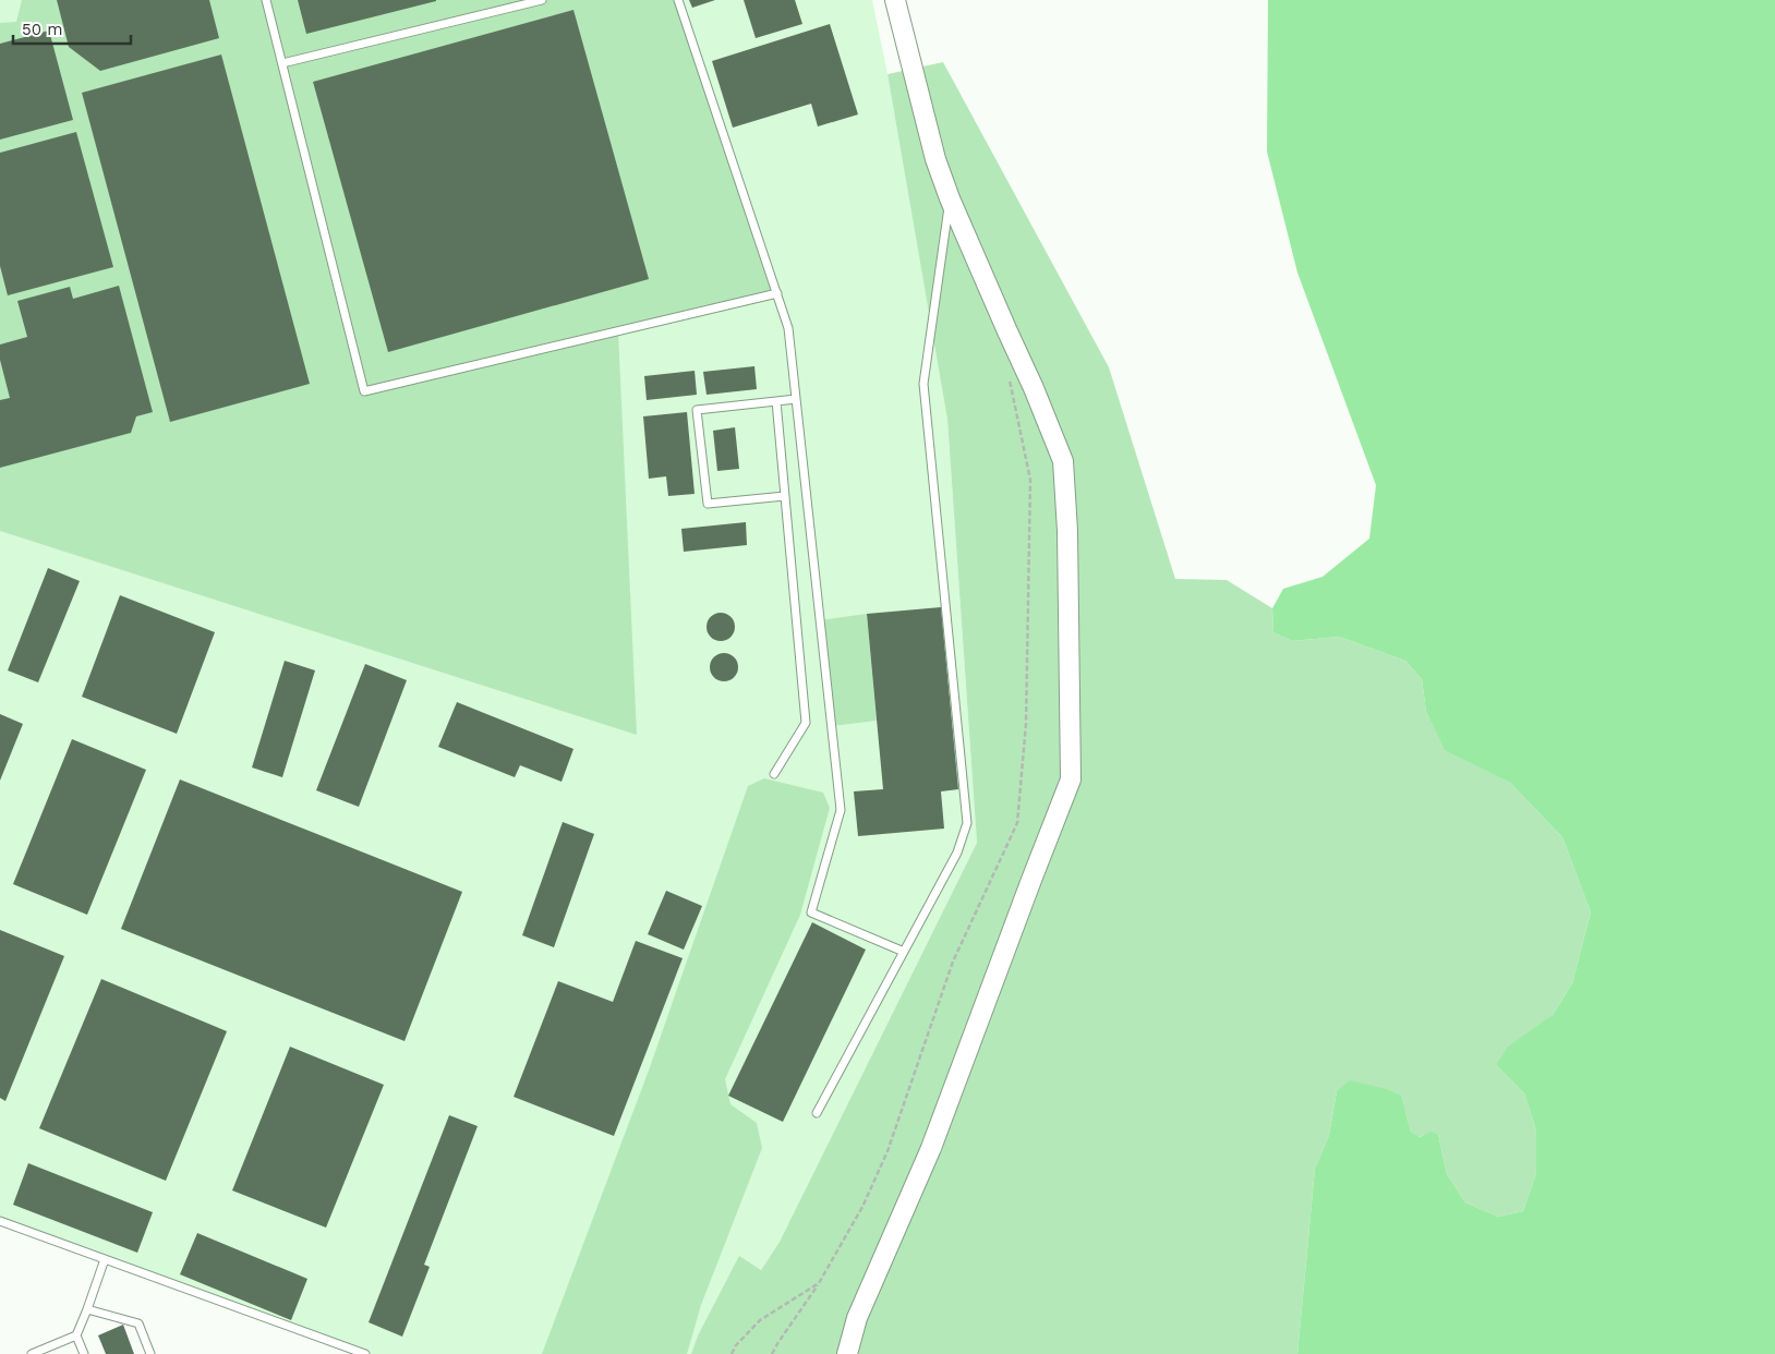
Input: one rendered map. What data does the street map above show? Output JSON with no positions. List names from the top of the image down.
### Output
{
  "scale_bar": "50 m"
}
